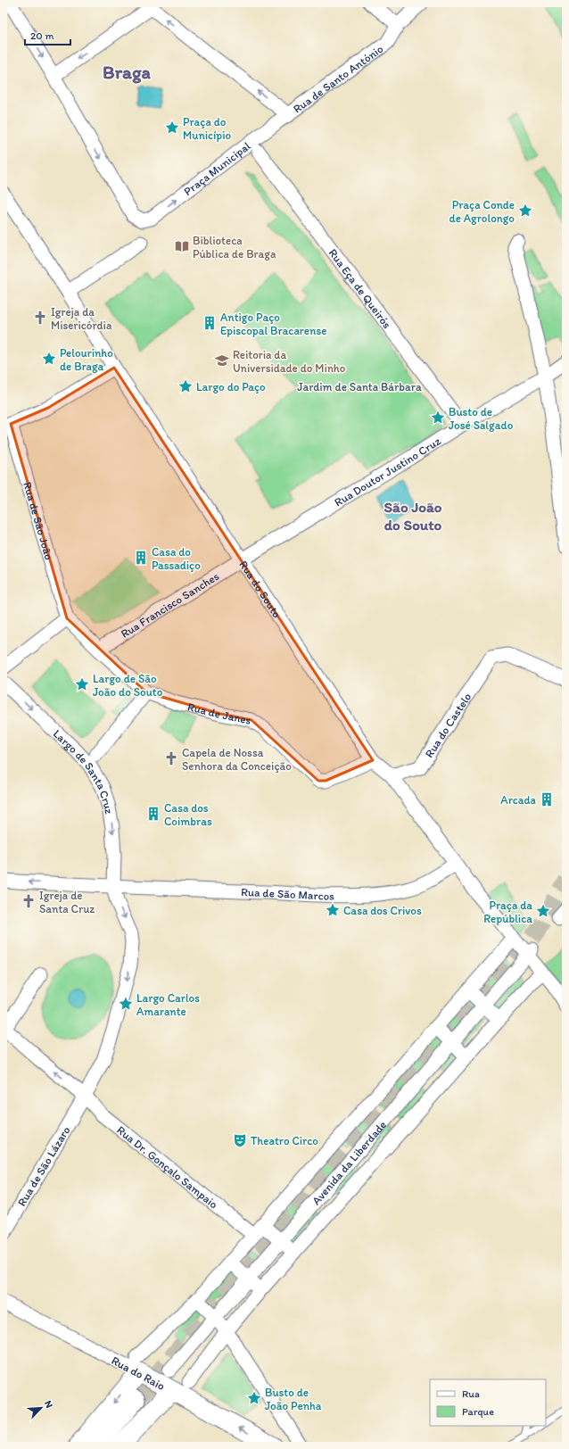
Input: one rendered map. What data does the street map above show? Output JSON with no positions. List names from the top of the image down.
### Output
{
  "streets": {
    "street": [
      "Rua de Santo António",
      "Praça Municipal",
      "Rua Eça de Queirós",
      "Rua Doutor Justino Cruz",
      "Rua de São João",
      "Rua do Souto",
      "Rua Francisco Sanches",
      "Rua de Janes",
      "Rua do Castelo",
      "Largo de Santa Cruz",
      "Rua de São Marcos",
      "Avenida da Liberdade",
      "Rua de São Lázaro",
      "Rua Dr. Gonçalo Sampaio",
      "Rua do Raio"
    ]
  },
  "crossings": [
    ["Rua de Santo António", "Praça Municipal"],
    ["Rua Eça de Queirós", "Rua Doutor Justino Cruz"],
    ["Rua Doutor Justino Cruz", "Rua do Souto"],
    ["Rua Doutor Justino Cruz", "Rua Francisco Sanches"],
    ["Rua do Souto", "Rua Francisco Sanches"],
    ["Rua do Souto", "Rua de Janes"],
    ["Rua do Souto", "Rua do Castelo"],
    ["Rua do Souto", "Rua de São Marcos"],
    ["Rua do Souto", "Avenida da Liberdade"],
    ["Largo de Santa Cruz", "Rua de São Marcos"],
    ["Rua de São Lázaro", "Rua Dr. Gonçalo Sampaio"]
  ],
  "districts": ["Braga", "São João do Souto"],
  "parks": ["Jardim de Santa Bárbara"],
  "places": {
    "place": [
      "Praça do Município",
      "Praça Conde de Agrolongo",
      "Pelourinho de Braga",
      "Largo do Paço",
      "Busto de José Salgado",
      "Largo de São João do Souto",
      "Casa dos Crivos",
      "Praça da República",
      "Largo Carlos Amarante",
      "Busto de João Penha"
    ],
    "library": ["Biblioteca Pública de Braga"],
    "church": ["Igreja da Misericórdia", "Capela de Nossa Senhora da Conceição", "Igreja de Santa Cruz"],
    "building": [
      "Antigo Paço Episcopal Bracarense",
      "Casa do Passadiço",
      "Arcada",
      "Casa dos Coimbras"
    ],
    "school or university": ["Reitoria da Universidade do Minho"],
    "theatre": ["Theatro Circo"]
  },
  "legend": ["Rua", "Parque"],
  "scale_bar": "20 m",
  "north": "top right"
}
